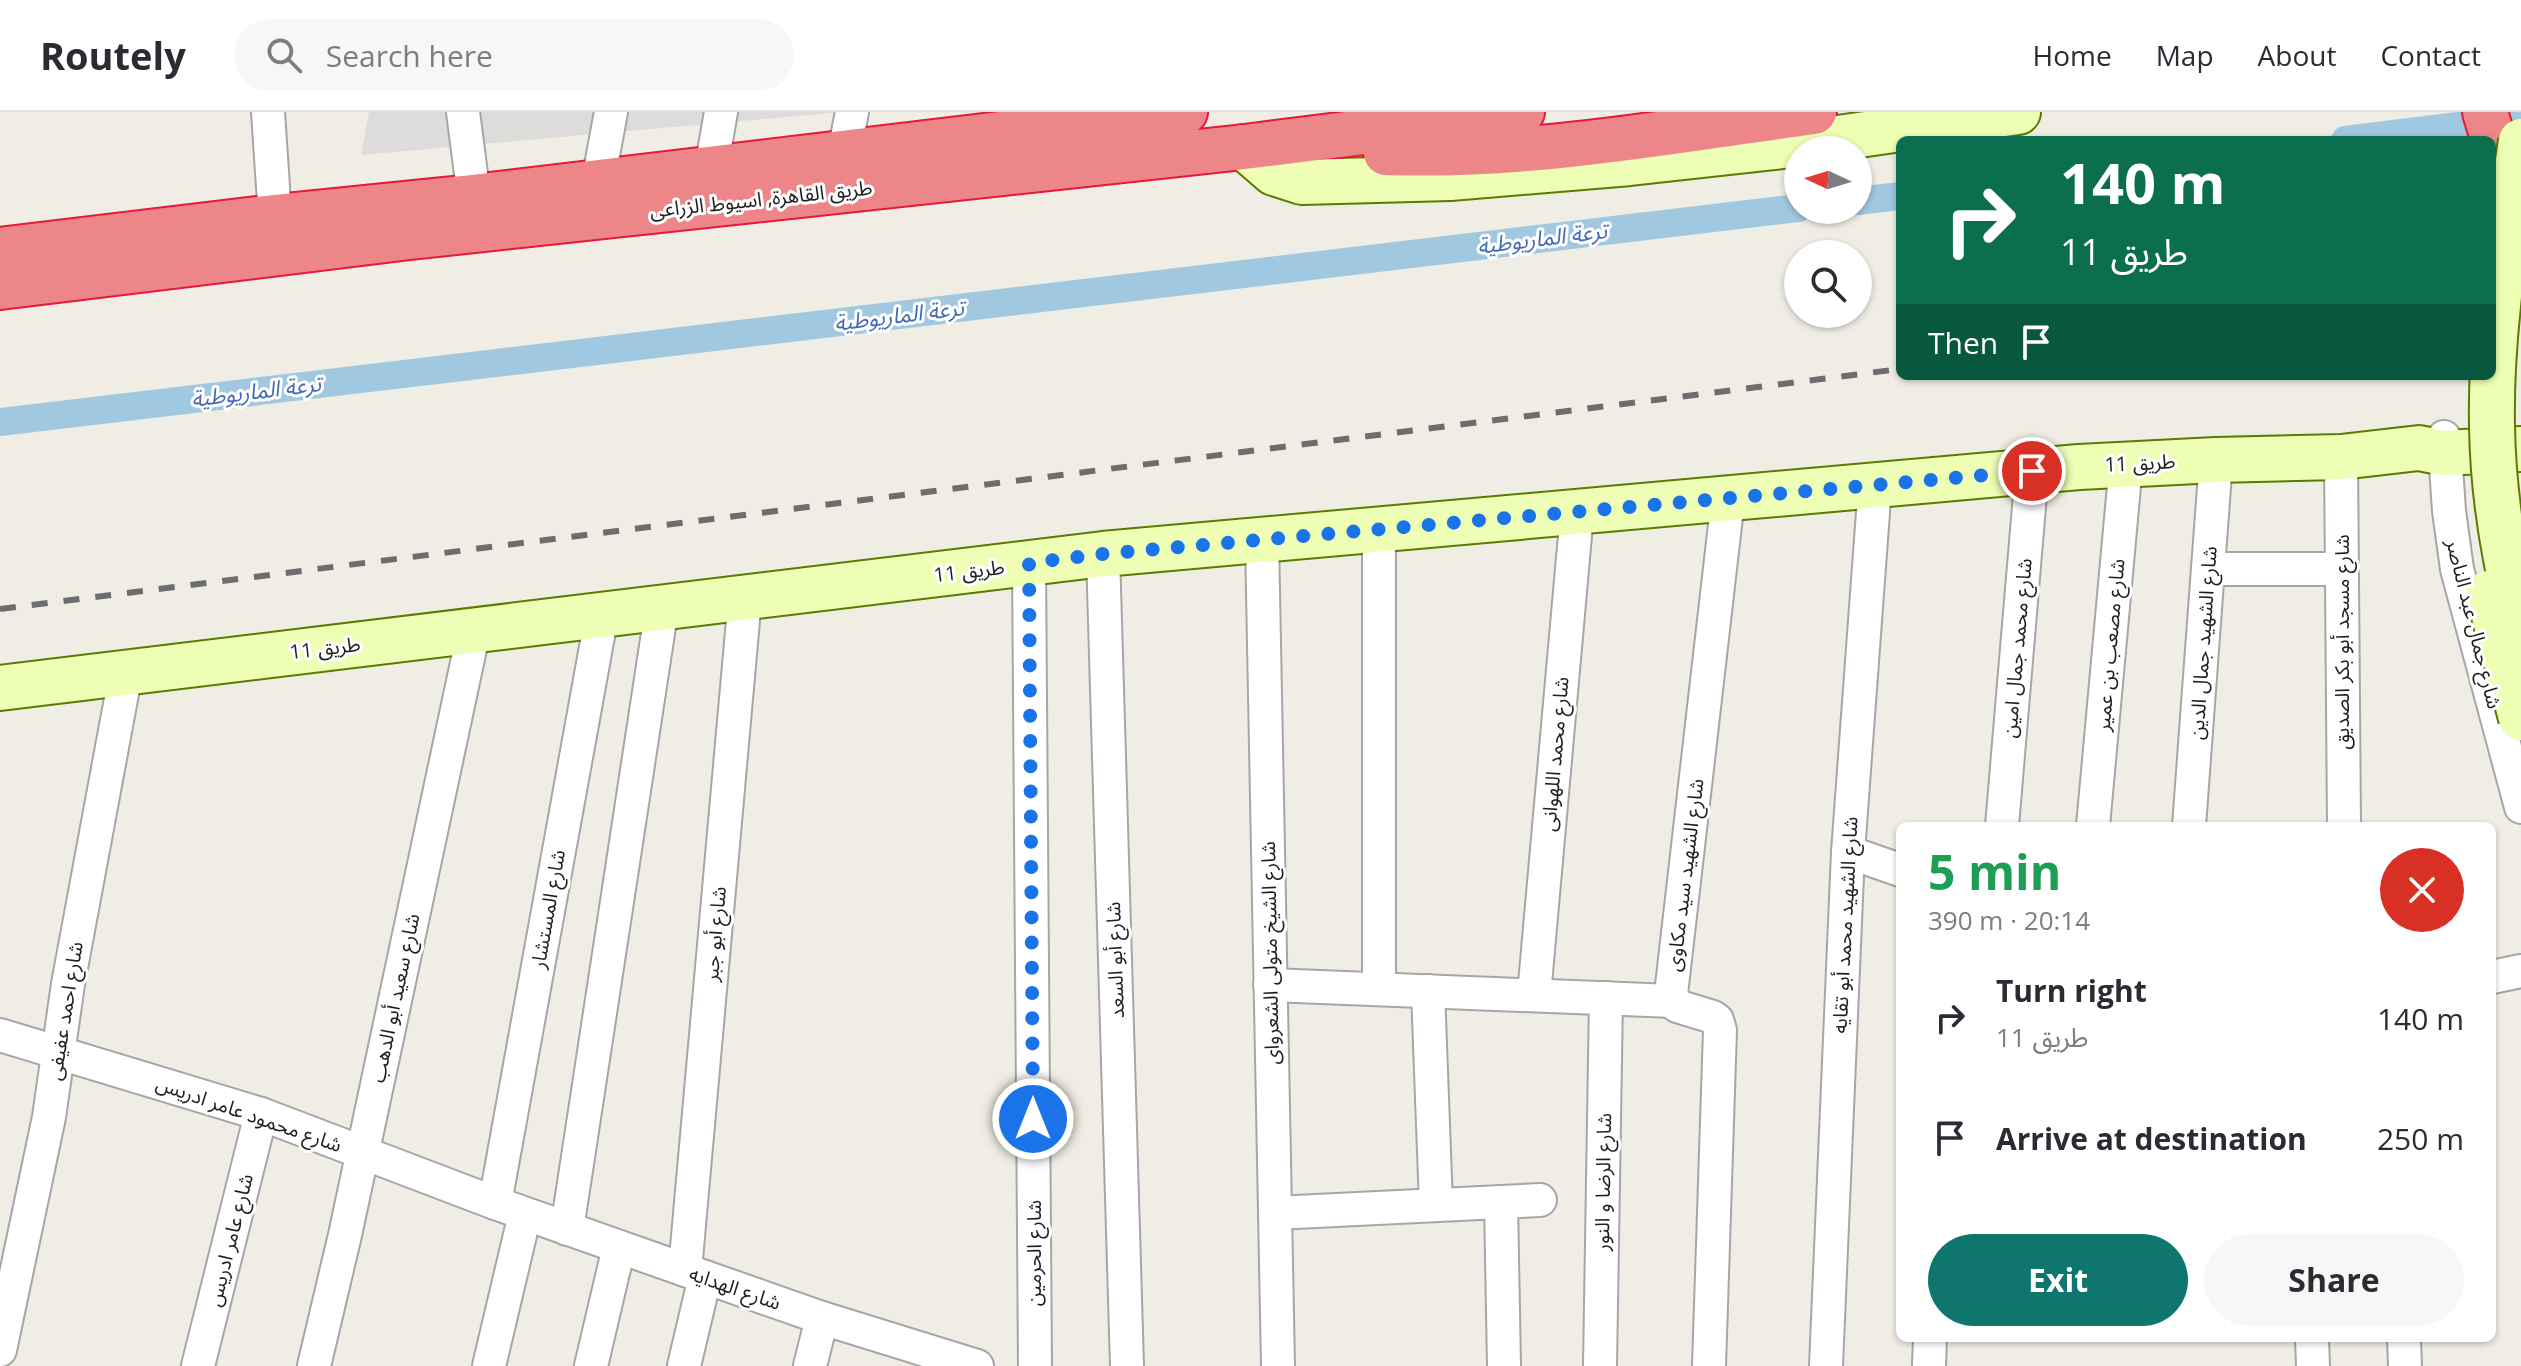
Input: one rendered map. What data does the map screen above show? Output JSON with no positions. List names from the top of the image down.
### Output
{
  "streets": {
    "highway": ["طريق القاهرة, اسيوط الزراعى"],
    "street": [
      "طريق 11",
      "شارع جمال عبد الناصر",
      "شارع مسجد أبو بكر الصديق",
      "شارع الشهيد جمال الدين",
      "شارع مصعب بن عمير",
      "شارع محمد جمال امين",
      "شارع محمد اللهوانى",
      "شارع الشهيد سيد مكاوى",
      "شارع المستشار",
      "شارع الشهيد محمد أبو تقايه",
      "شارع أبو جبر",
      "شارع الشيخ متولى الشعرواى",
      "شارع أبو السعد",
      "شارع سعيد أبو الدهب",
      "شارع احمد عفيفى",
      "شارع محمود عامر ادريس",
      "شارع الرضا و النور",
      "شارع عامر ادريس",
      "شارع الحرمين",
      "شارع الهدايه"
    ]
  },
  "crossings": [
    ["طريق 11", "شارع جمال عبد الناصر"],
    ["طريق 11", "شارع مسجد أبو بكر الصديق"],
    ["طريق 11", "شارع الشهيد جمال الدين"],
    ["طريق 11", "شارع مصعب بن عمير"],
    ["طريق 11", "شارع محمد جمال امين"],
    ["طريق 11", "شارع محمد اللهوانى"],
    ["طريق 11", "شارع الشهيد سيد مكاوى"],
    ["طريق 11", "شارع المستشار"],
    ["طريق 11", "شارع الشهيد محمد أبو تقايه"],
    ["طريق 11", "شارع أبو جبر"],
    ["طريق 11", "شارع الشيخ متولى الشعرواى"],
    ["طريق 11", "شارع أبو السعد"],
    ["طريق 11", "شارع سعيد أبو الدهب"],
    ["طريق 11", "شارع احمد عفيفى"],
    ["طريق 11", "شارع الحرمين"],
    ["شارع المستشار", "شارع محمود عامر ادريس"],
    ["شارع المستشار", "شارع الهدايه"],
    ["شارع أبو جبر", "شارع الهدايه"],
    ["شارع سعيد أبو الدهب", "شارع محمود عامر ادريس"],
    ["شارع احمد عفيفى", "شارع محمود عامر ادريس"],
    ["شارع محمود عامر ادريس", "شارع عامر ادريس"],
    ["شارع محمود عامر ادريس", "شارع الهدايه"]
  ],
  "water": ["ترعة الماريوطية"],
  "north": "left",
  "page": {
    "header": "Routely",
    "search": "Search here",
    "nav": [
      "Home",
      "Map",
      "About",
      "Contact"
    ],
    "turn": ["140 m", "طريق 11"],
    "then": "Then",
    "heading": ["5 min", "390 m · 20:14"],
    "list": [
      {
        "name": "Turn right",
        "note": "طريق 11",
        "value": "140 m"
      },
      {
        "name": "Arrive at destination",
        "value": "250 m"
      }
    ],
    "buttons": ["Exit", "Share"]
  }
}
